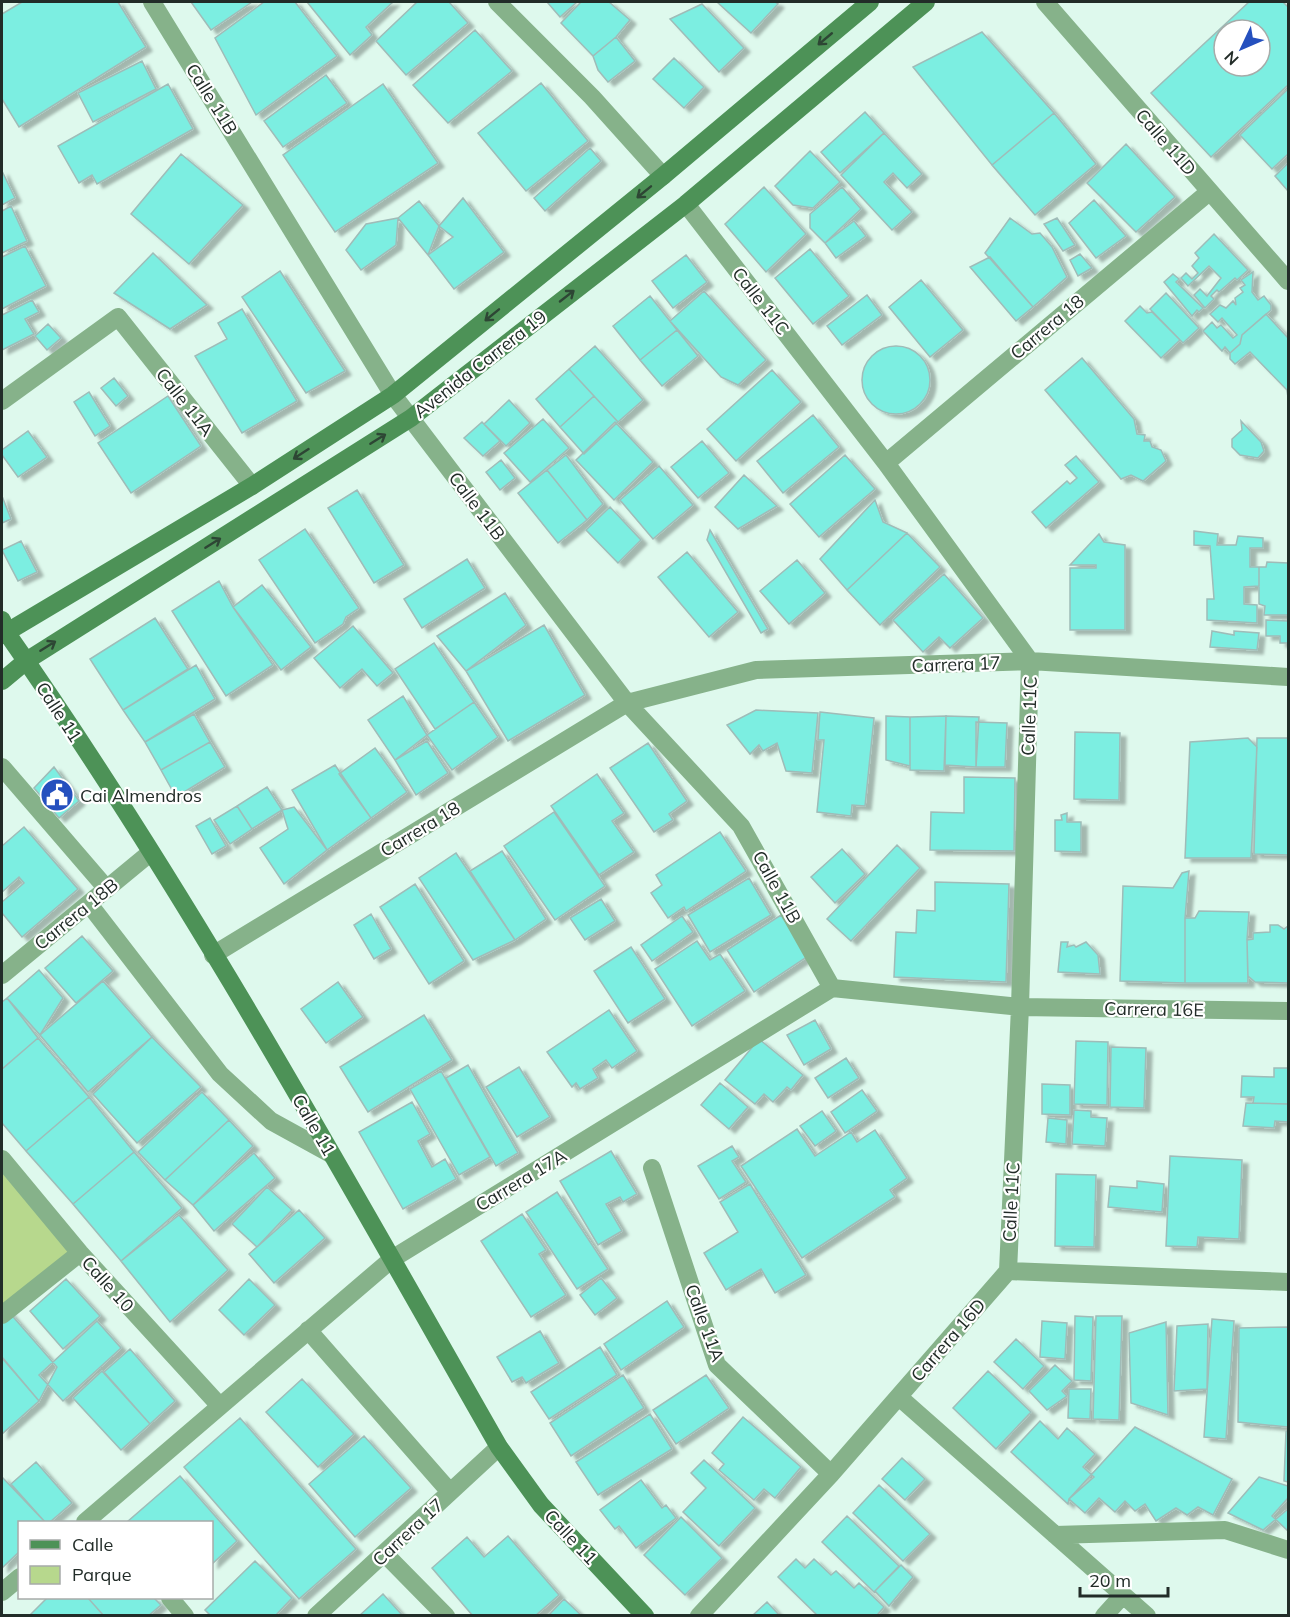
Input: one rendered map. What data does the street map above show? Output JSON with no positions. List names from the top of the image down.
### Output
{
  "streets": {
    "main road": ["Avenida Carrera 19", "Calle 11"],
    "street": [
      "Calle 11B",
      "Calle 11D",
      "Calle 11C",
      "Carrera 18",
      "Calle 11A",
      "Carrera 17",
      "Carrera 18B",
      "Carrera 16E",
      "Carrera 17A",
      "Calle 10",
      "Carrera 16D"
    ]
  },
  "crossings": [
    ["Calle 11B", "Carrera 18"],
    ["Calle 11B", "Avenida Carrera 19"],
    ["Calle 11B", "Carrera 17"],
    ["Calle 11B", "Carrera 17A"],
    ["Calle 11D", "Carrera 18"],
    ["Calle 11C", "Carrera 18"],
    ["Calle 11C", "Avenida Carrera 19"],
    ["Calle 11C", "Carrera 17"],
    ["Calle 11C", "Carrera 16E"],
    ["Calle 11C", "Carrera 16D"],
    ["Carrera 18", "Carrera 17"],
    ["Carrera 18", "Calle 11"],
    ["Avenida Carrera 19", "Calle 11A"],
    ["Avenida Carrera 19", "Calle 11"],
    ["Calle 11A", "Carrera 16D"],
    ["Carrera 17", "Calle 11"],
    ["Calle 11", "Carrera 18B"],
    ["Calle 11", "Carrera 17A"],
    ["Carrera 17A", "Calle 10"]
  ],
  "places": {
    "public building": ["Cai Almendros"]
  },
  "legend": ["Calle", "Parque"],
  "scale_bar": "20 m",
  "north": "bottom left"
}
